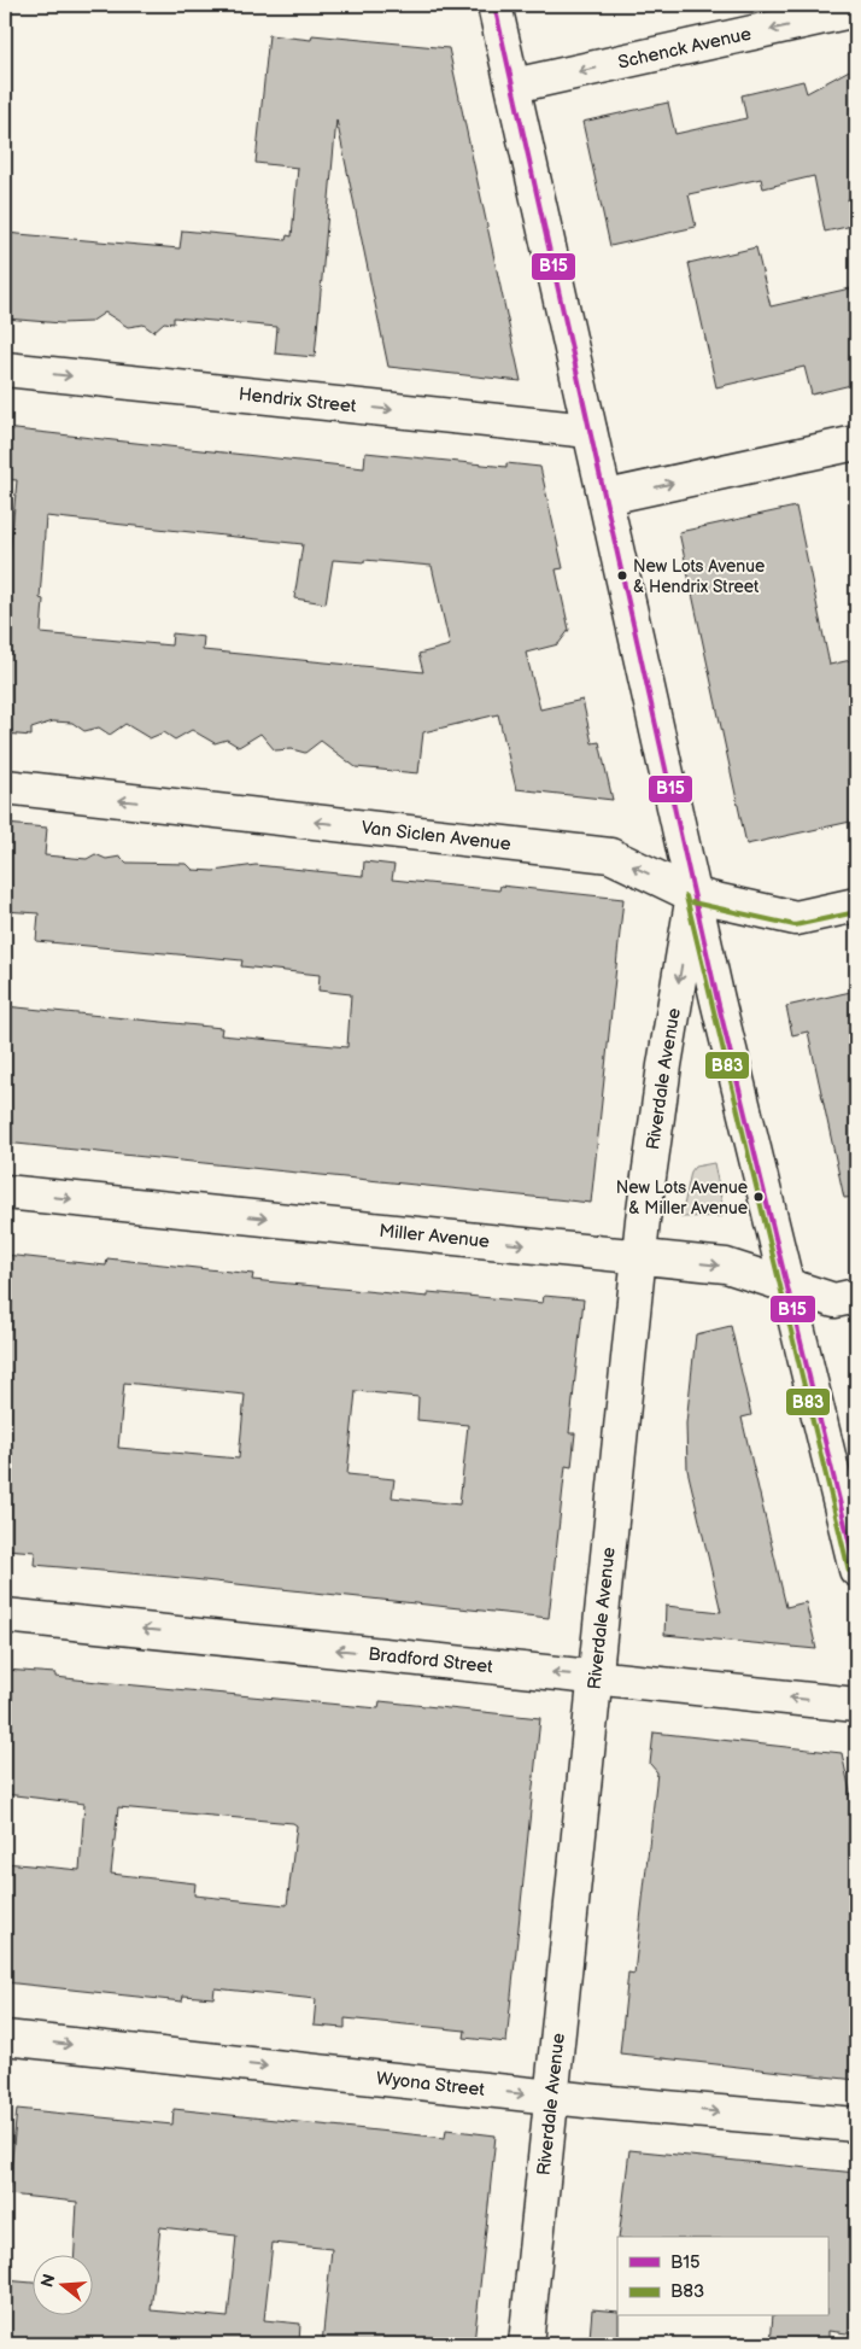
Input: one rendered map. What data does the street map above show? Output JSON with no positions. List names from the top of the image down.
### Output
{
  "streets": {
    "street": [
      "Schenck Avenue",
      "Hendrix Street",
      "Van Siclen Avenue",
      "Riverdale Avenue",
      "Miller Avenue",
      "Bradford Street",
      "Wyona Street"
    ]
  },
  "crossings": [
    ["Van Siclen Avenue", "Riverdale Avenue"],
    ["Riverdale Avenue", "Miller Avenue"],
    ["Riverdale Avenue", "Bradford Street"],
    ["Riverdale Avenue", "Wyona Street"]
  ],
  "one_way": [
    "Schenck Avenue",
    "Hendrix Street",
    "Van Siclen Avenue",
    "Miller Avenue",
    "Bradford Street",
    "Wyona Street"
  ],
  "places": ["New Lots Avenue & Hendrix Street", "New Lots Avenue & Miller Avenue"],
  "lines": ["transit line B15", "transit line B83"],
  "legend": ["B15", "B83"],
  "north": "left"
}
